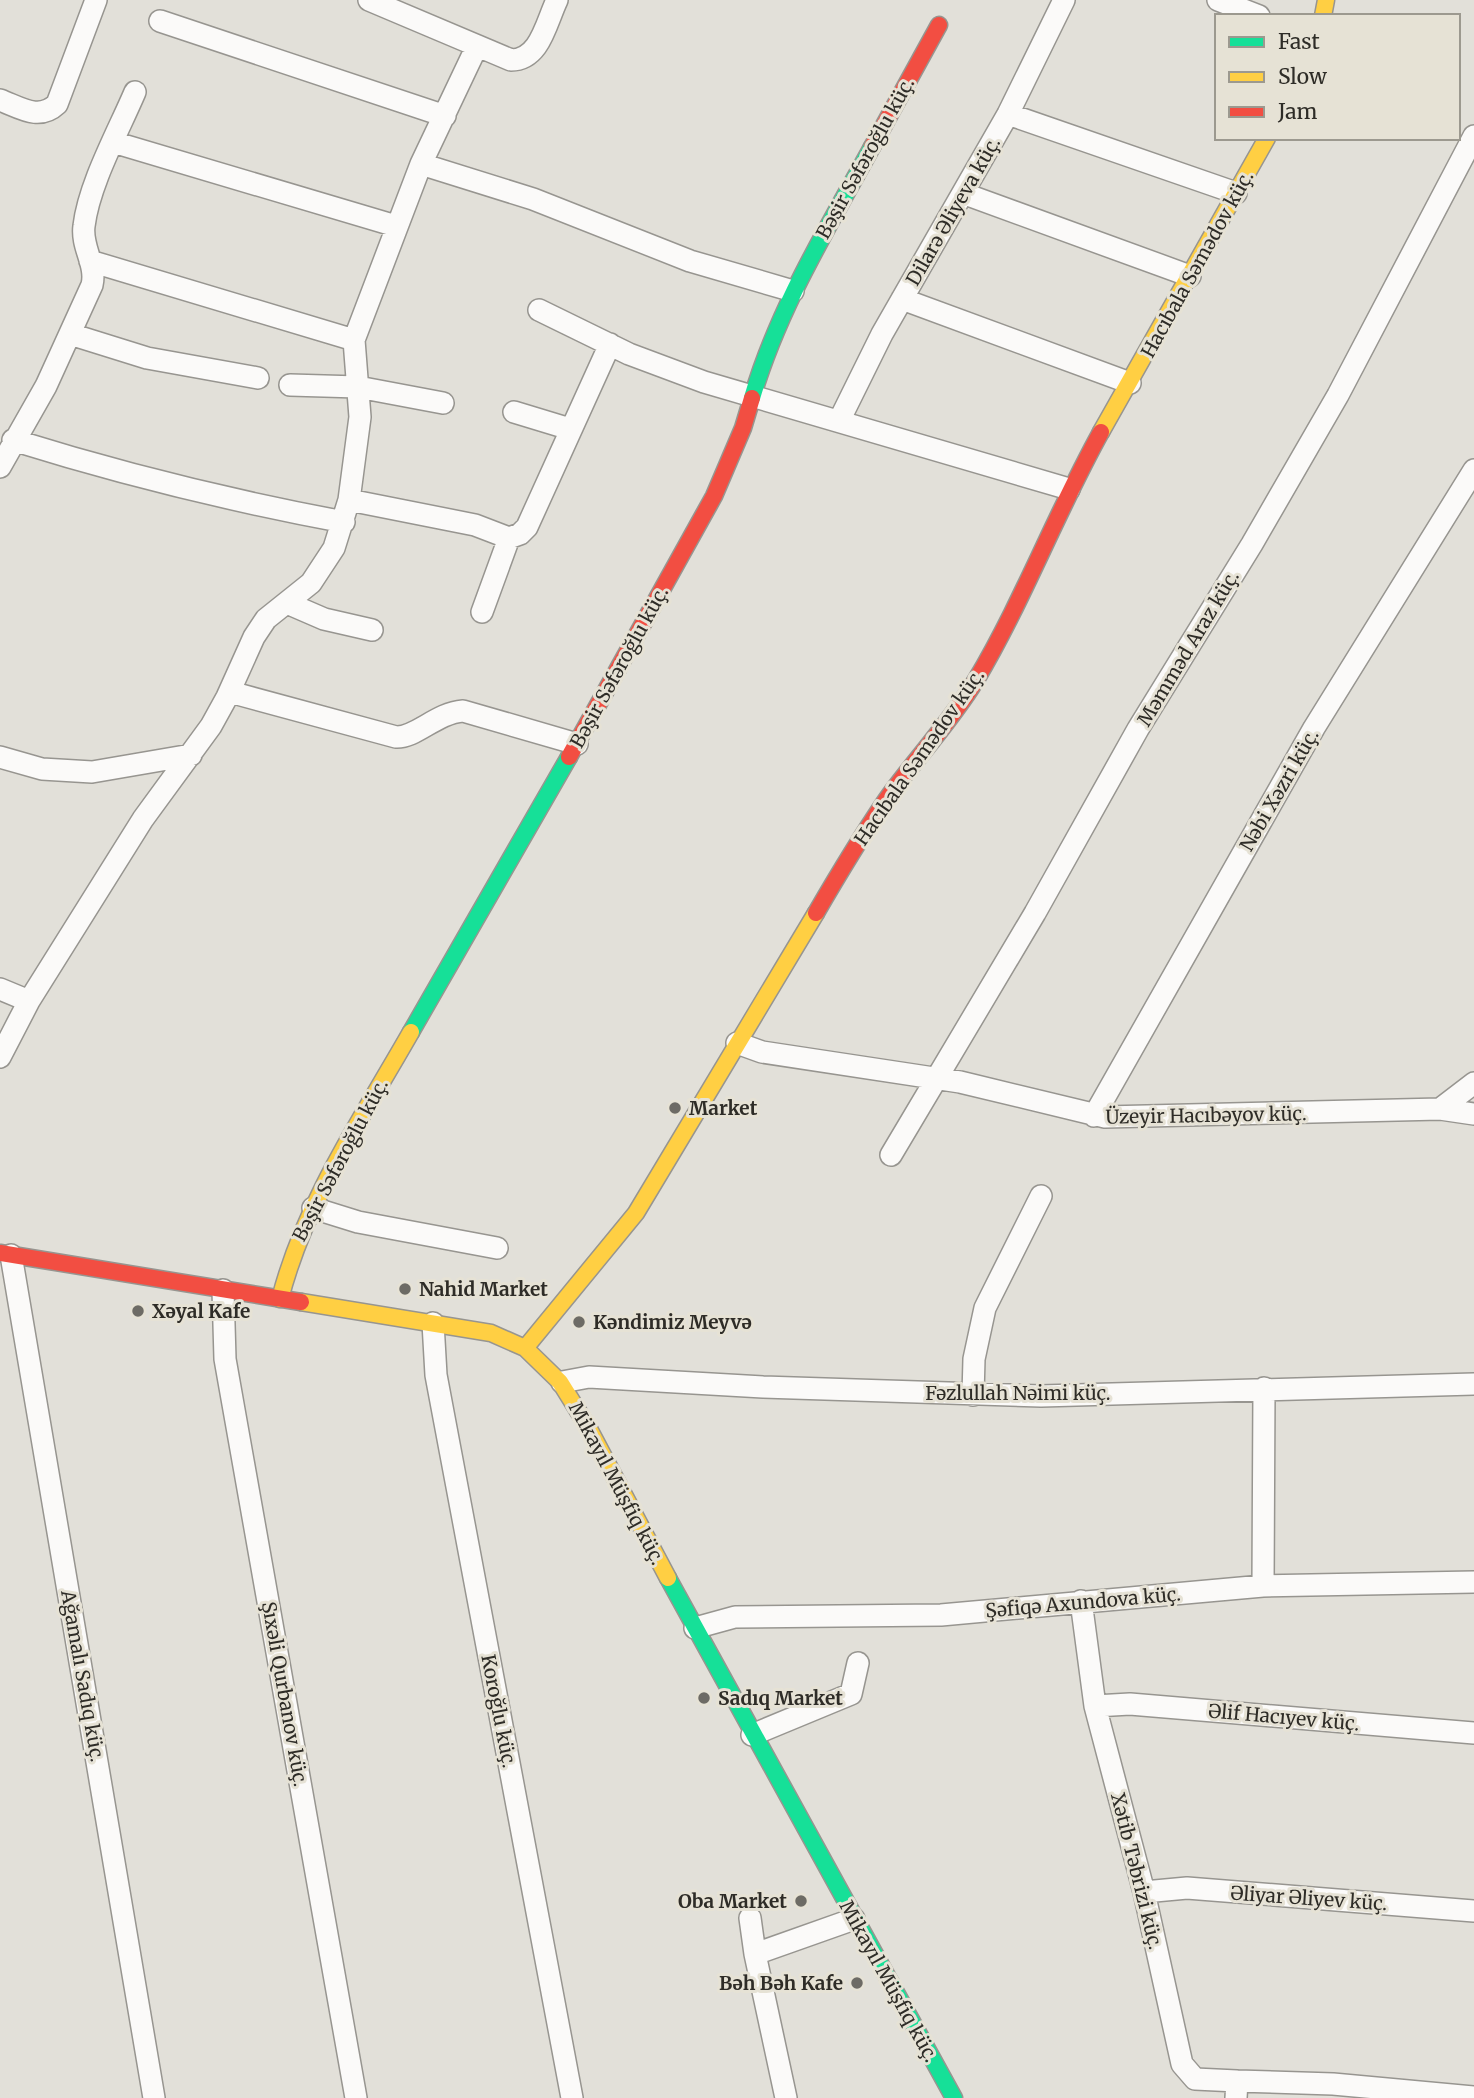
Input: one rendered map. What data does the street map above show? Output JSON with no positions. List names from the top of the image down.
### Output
{
  "streets": {
    "street": [
      "Bəşir Səfəroğlu küç.",
      "Dilarə Əliyeva küç.",
      "Hacıbala Səmədov küç.",
      "Məmməd Araz küç.",
      "Nəbi Xəzri küç.",
      "Üzeyir Hacıbəyov küç.",
      "Fəzlullah Nəimi küç.",
      "Mikayıl Müşfiq küç.",
      "Şəfiqə Axundova küç.",
      "Ağamalı Sadıq küç.",
      "Şıxəli Qurbanov küç.",
      "Koroğlu küç.",
      "Əlif Hacıyev küç.",
      "Xətib Təbrizi küç.",
      "Əliyar Əliyev küç."
    ]
  },
  "crossings": [
    ["Bəşir Səfəroğlu küç.", "Mikayıl Müşfiq küç."],
    ["Hacıbala Səmədov küç.", "Üzeyir Hacıbəyov küç."],
    ["Hacıbala Səmədov küç.", "Mikayıl Müşfiq küç."],
    ["Məmməd Araz küç.", "Üzeyir Hacıbəyov küç."],
    ["Nəbi Xəzri küç.", "Üzeyir Hacıbəyov küç."],
    ["Fəzlullah Nəimi küç.", "Mikayıl Müşfiq küç."],
    ["Mikayıl Müşfiq küç.", "Şəfiqə Axundova küç."],
    ["Mikayıl Müşfiq küç.", "Ağamalı Sadıq küç."],
    ["Mikayıl Müşfiq küç.", "Şıxəli Qurbanov küç."],
    ["Mikayıl Müşfiq küç.", "Koroğlu küç."],
    ["Şəfiqə Axundova küç.", "Xətib Təbrizi küç."],
    ["Əlif Hacıyev küç.", "Xətib Təbrizi küç."],
    ["Xətib Təbrizi küç.", "Əliyar Əliyev küç."]
  ],
  "places": [
    "Market",
    "Nahid Market",
    "Xəyal Kafe",
    "Kəndimiz Meyvə",
    "Sadıq Market",
    "Oba Market",
    "Bəh Bəh Kafe"
  ],
  "legend": ["Fast", "Slow", "Jam"]
}
